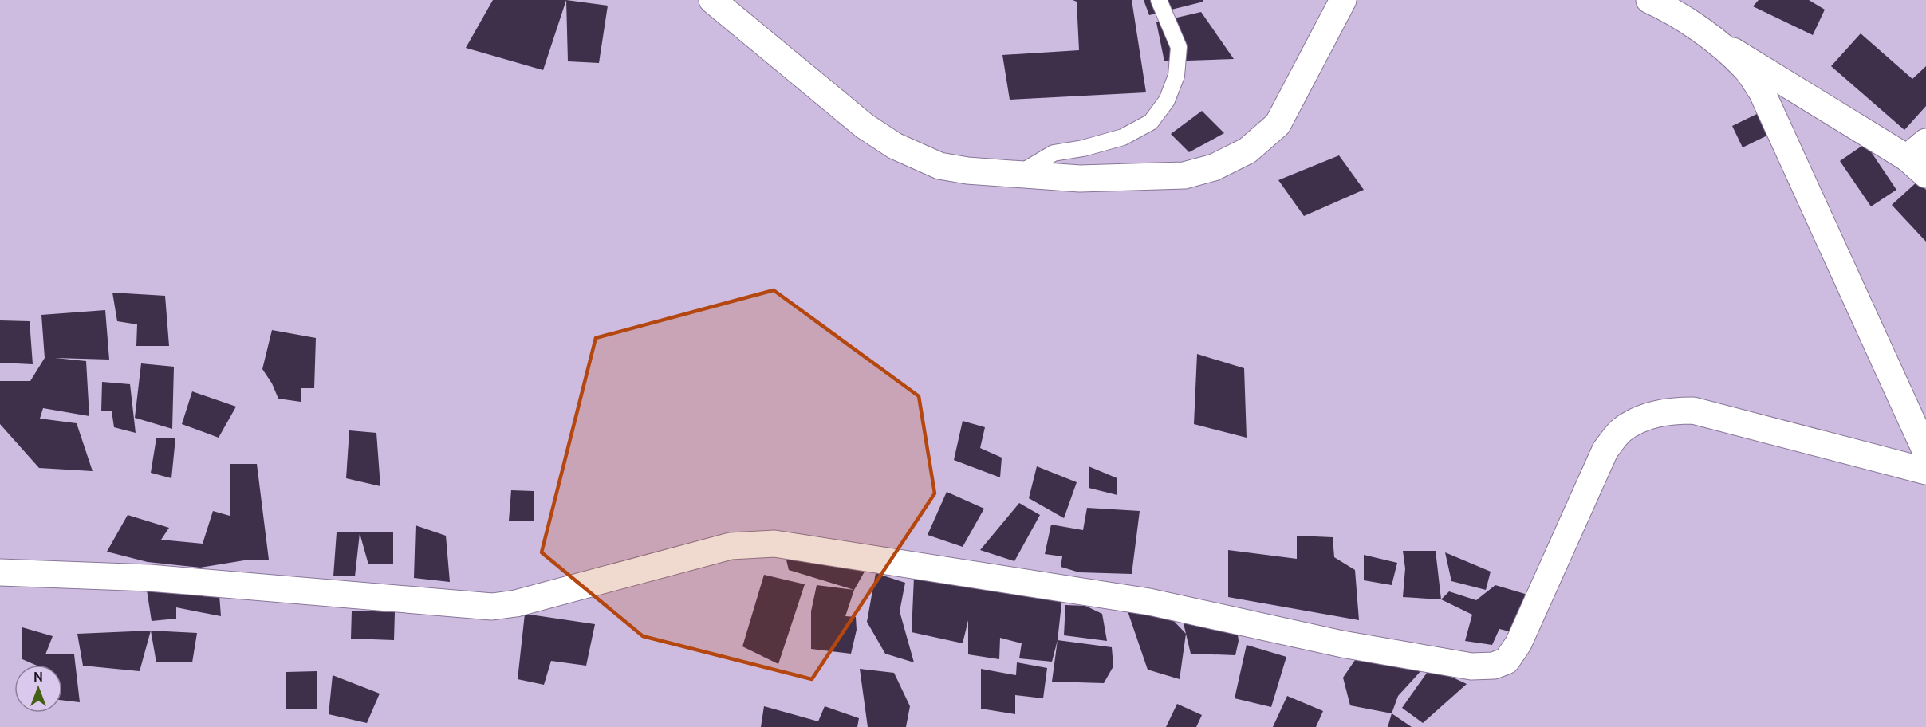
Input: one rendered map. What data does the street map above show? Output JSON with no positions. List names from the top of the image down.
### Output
{
  "north": "top"
}
